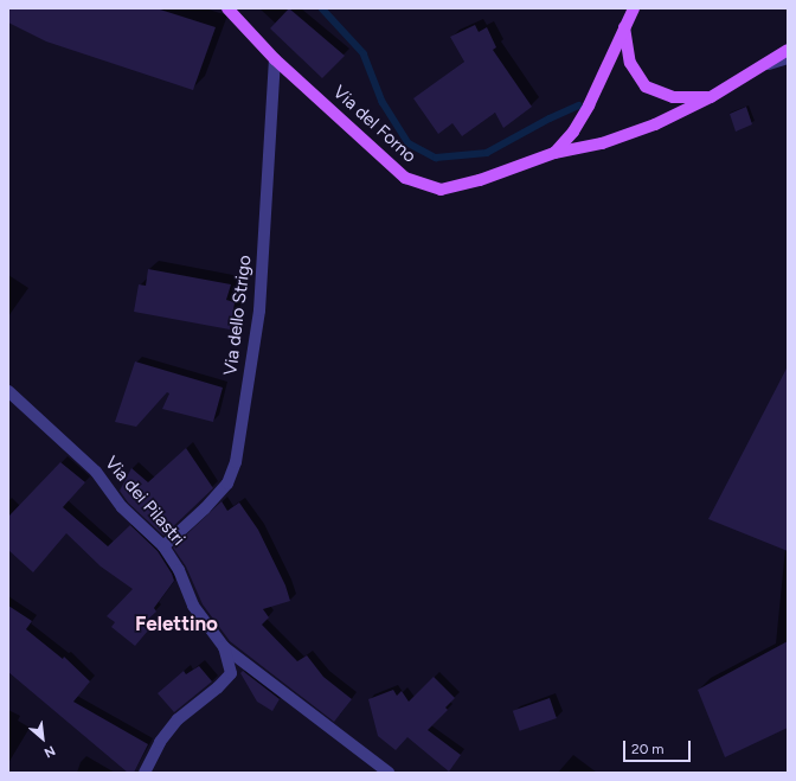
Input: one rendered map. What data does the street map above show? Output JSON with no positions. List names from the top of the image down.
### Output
{
  "streets": {
    "main road": ["Via del Forno"],
    "street": ["Via dello Strigo", "Via dei Pilastri"]
  },
  "crossings": [
    ["Via del Forno", "Via dello Strigo"],
    ["Via dello Strigo", "Via dei Pilastri"]
  ],
  "districts": ["Felettino"],
  "scale_bar": "20 m",
  "north": "bottom right"
}
